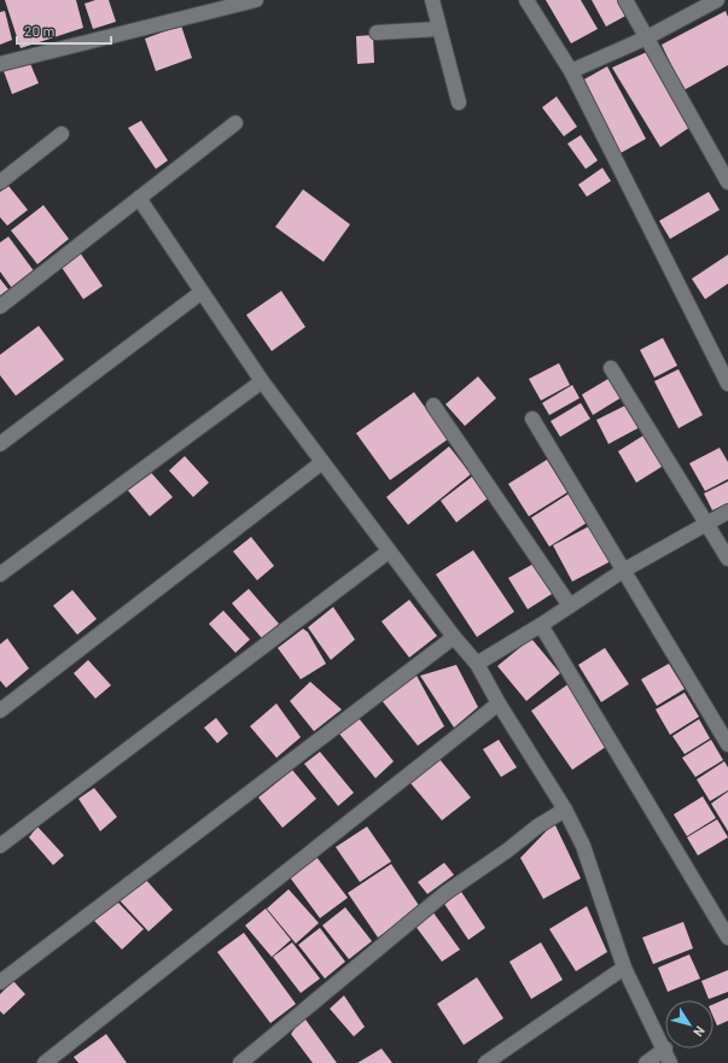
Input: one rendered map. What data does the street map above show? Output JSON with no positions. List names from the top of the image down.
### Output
{
  "scale_bar": "20 m",
  "north": "bottom right"
}
